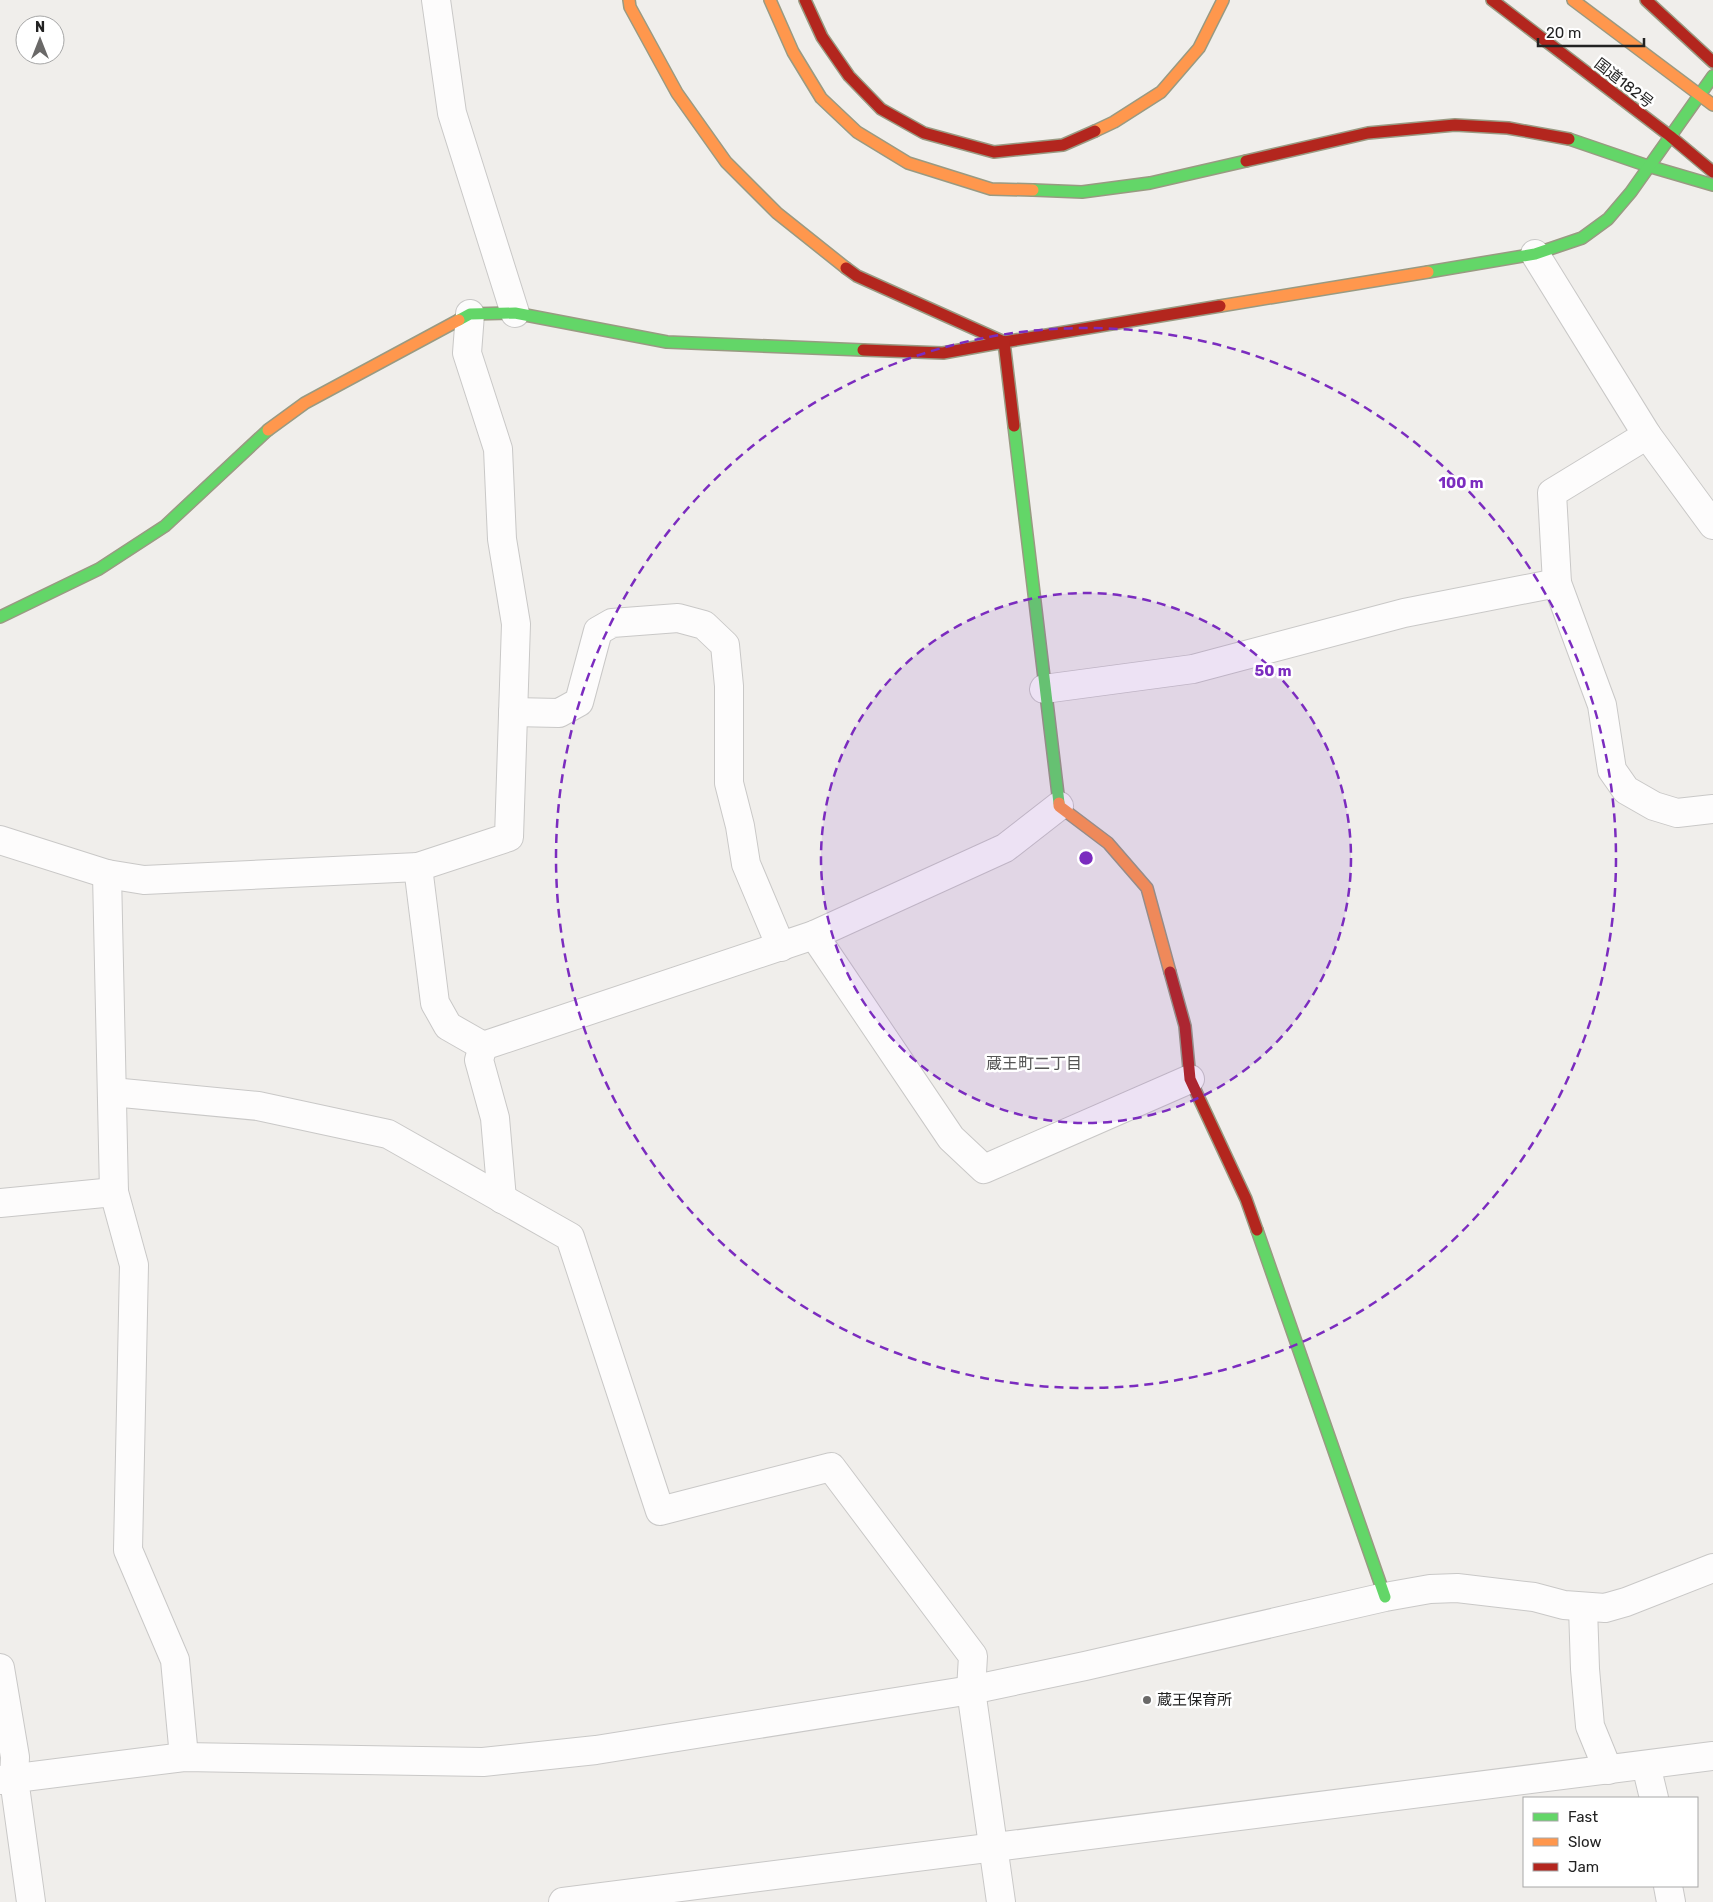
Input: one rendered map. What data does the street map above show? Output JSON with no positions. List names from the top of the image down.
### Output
{
  "streets": {
    "main road": ["国道182号"]
  },
  "districts": ["蔵王町二丁目"],
  "places": ["蔵王保育所"],
  "legend": ["Fast", "Slow", "Jam"],
  "scale_bar": "20 m",
  "north": "top",
  "rings": ["100 m", "50 m"]
}
